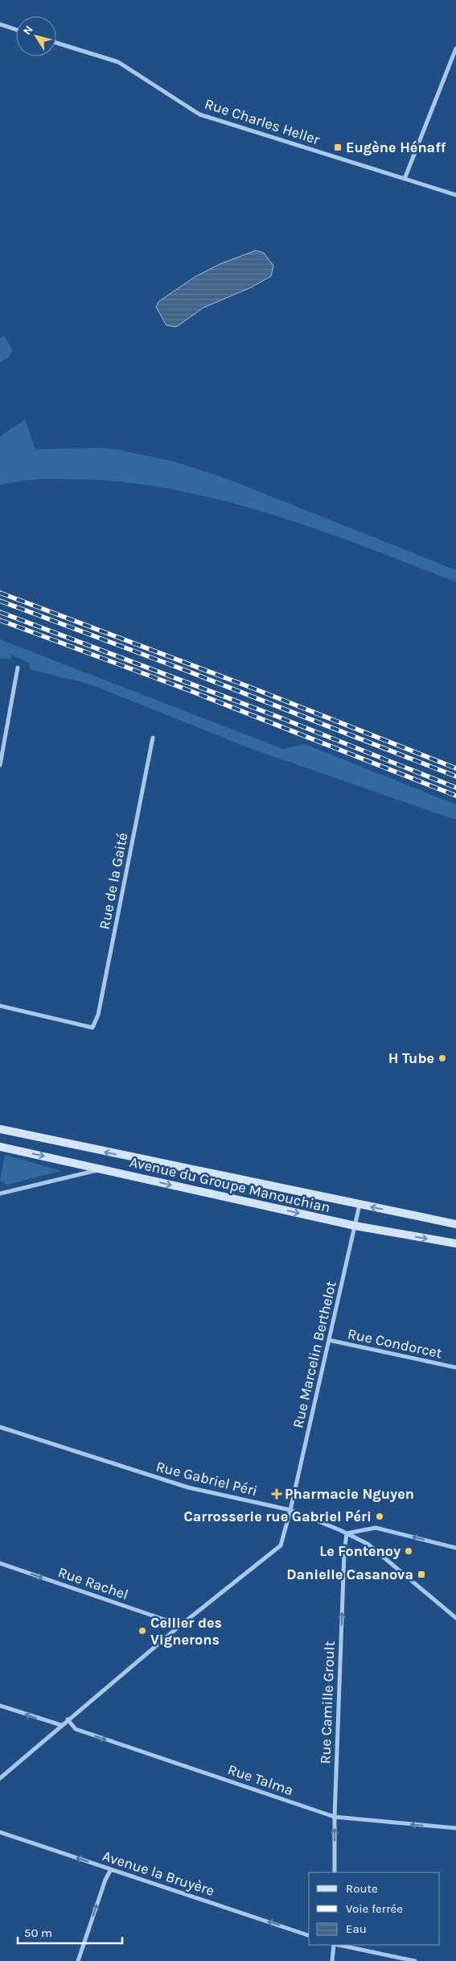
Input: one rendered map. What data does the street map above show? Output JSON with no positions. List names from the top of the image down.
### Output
{
  "streets": {
    "street": [
      "Rue Charles Heller",
      "Rue de la Gaité",
      "Avenue du Groupe Manouchian",
      "Rue Condorcet",
      "Rue Marcelin Berthelot",
      "Rue Gabriel Péri",
      "Rue Rachel",
      "Rue Camille Groult",
      "Rue Talma",
      "Avenue la Bruyère"
    ]
  },
  "crossings": [
    ["Avenue du Groupe Manouchian", "Rue Marcelin Berthelot"],
    ["Rue Condorcet", "Rue Marcelin Berthelot"],
    ["Rue Marcelin Berthelot", "Rue Gabriel Péri"],
    ["Rue Marcelin Berthelot", "Rue Rachel"],
    ["Rue Marcelin Berthelot", "Rue Talma"],
    ["Rue Gabriel Péri", "Rue Camille Groult"],
    ["Rue Camille Groult", "Rue Talma"]
  ],
  "one_way": ["Rue Rachel", "Rue Camille Groult", "Avenue la Bruyère"],
  "places": {
    "transit": ["Eugène Hénaff", "Danielle Casanova"],
    "other": [
      "H Tube",
      "Carrosserie rue Gabriel Péri",
      "Le Fontenoy",
      "Cellier des Vignerons"
    ],
    "health": ["Pharmacie Nguyen"]
  },
  "legend": ["Route", "Voie ferrée", "Eau"],
  "scale_bar": "50 m",
  "north": "top left"
}
